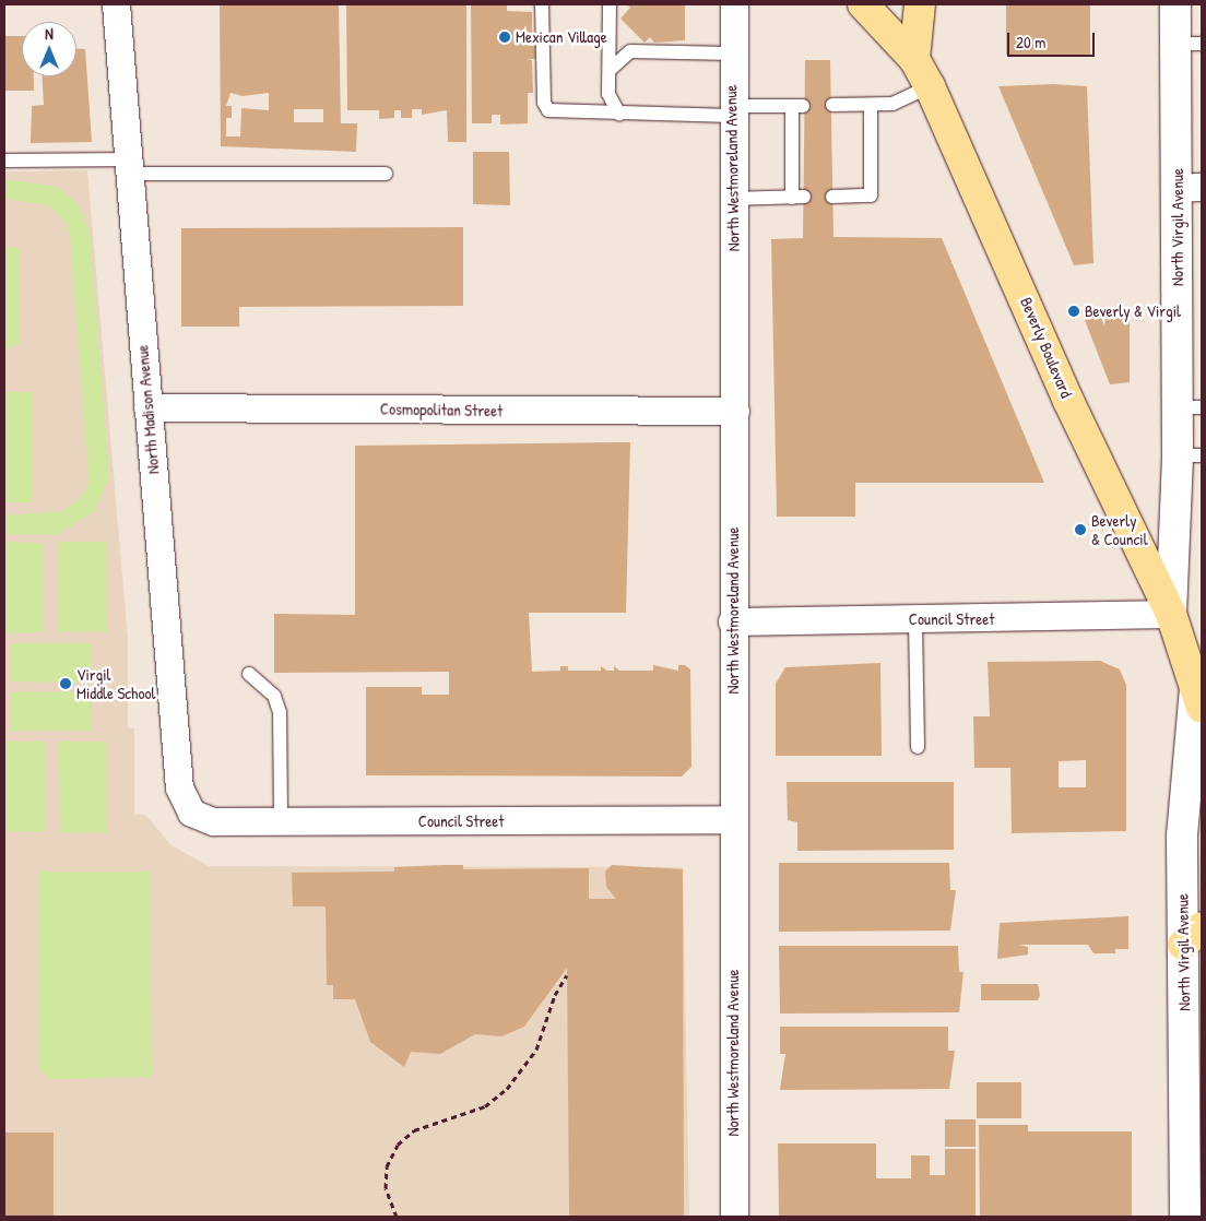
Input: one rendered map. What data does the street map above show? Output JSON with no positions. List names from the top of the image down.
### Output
{
  "streets": {
    "main road": ["North Virgil Avenue", "Beverly Boulevard"],
    "street": [
      "North Westmoreland Avenue",
      "North Madison Avenue",
      "Cosmopolitan Street",
      "Council Street"
    ]
  },
  "crossings": [
    ["North Westmoreland Avenue", "Cosmopolitan Street"],
    ["North Westmoreland Avenue", "Council Street"],
    ["North Virgil Avenue", "Beverly Boulevard"],
    ["North Virgil Avenue", "Council Street"],
    ["Beverly Boulevard", "Council Street"],
    ["North Madison Avenue", "Cosmopolitan Street"],
    ["North Madison Avenue", "Council Street"]
  ],
  "places": [
    "Mexican Village",
    "Beverly & Virgil",
    "Beverly & Council",
    "Virgil Middle School"
  ],
  "scale_bar": "20 m",
  "north": "top"
}
